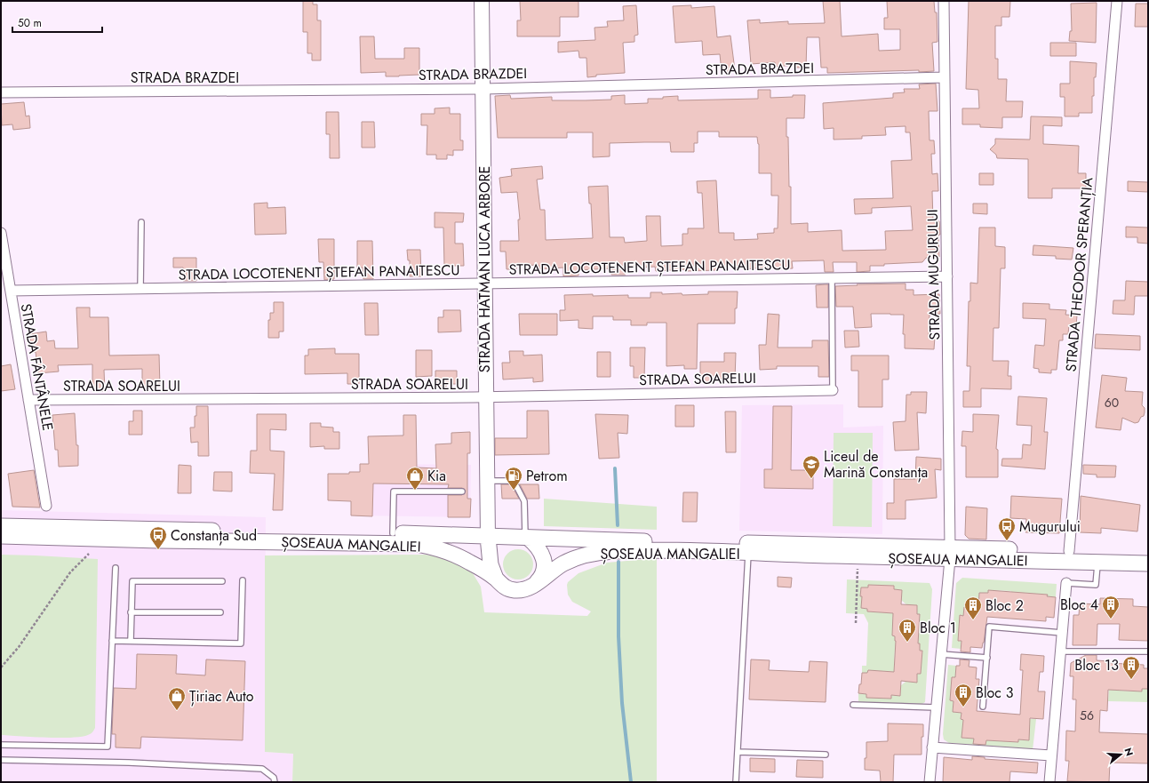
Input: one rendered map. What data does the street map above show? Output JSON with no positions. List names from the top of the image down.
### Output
{
  "streets": {
    "main road": ["ȘOSEAUA MANGALIEI"],
    "street": [
      "STRADA BRAZDEI",
      "STRADA LOCOTENENT ȘTEFAN PANAITESCU",
      "STRADA HATMAN LUCA ARBORE",
      "STRADA MUGURULUI",
      "STRADA THEODOR SPERANȚIA",
      "STRADA FÂNTÂNELE",
      "STRADA SOARELUI"
    ]
  },
  "crossings": [
    ["STRADA BRAZDEI", "STRADA HATMAN LUCA ARBORE"],
    ["STRADA BRAZDEI", "STRADA MUGURULUI"],
    ["STRADA LOCOTENENT ȘTEFAN PANAITESCU", "STRADA HATMAN LUCA ARBORE"],
    ["STRADA LOCOTENENT ȘTEFAN PANAITESCU", "STRADA MUGURULUI"],
    ["STRADA LOCOTENENT ȘTEFAN PANAITESCU", "STRADA FÂNTÂNELE"],
    ["STRADA HATMAN LUCA ARBORE", "STRADA SOARELUI"],
    ["STRADA HATMAN LUCA ARBORE", "ȘOSEAUA MANGALIEI"],
    ["STRADA MUGURULUI", "ȘOSEAUA MANGALIEI"],
    ["STRADA THEODOR SPERANȚIA", "ȘOSEAUA MANGALIEI"],
    ["STRADA FÂNTÂNELE", "STRADA SOARELUI"]
  ],
  "places": {
    "school or university": ["Liceul de Marină Constanța"],
    "shop": ["Kia", "Țiriac Auto"],
    "fuel station": ["Petrom"],
    "bus stop": ["Mugurului", "Constanța Sud"],
    "building": [
      "Bloc 4",
      "Bloc 2",
      "Bloc 1",
      "Bloc 13",
      "Bloc 3"
    ]
  },
  "house_numbers": ["60", "56"],
  "scale_bar": "50 m",
  "north": "right"
}
